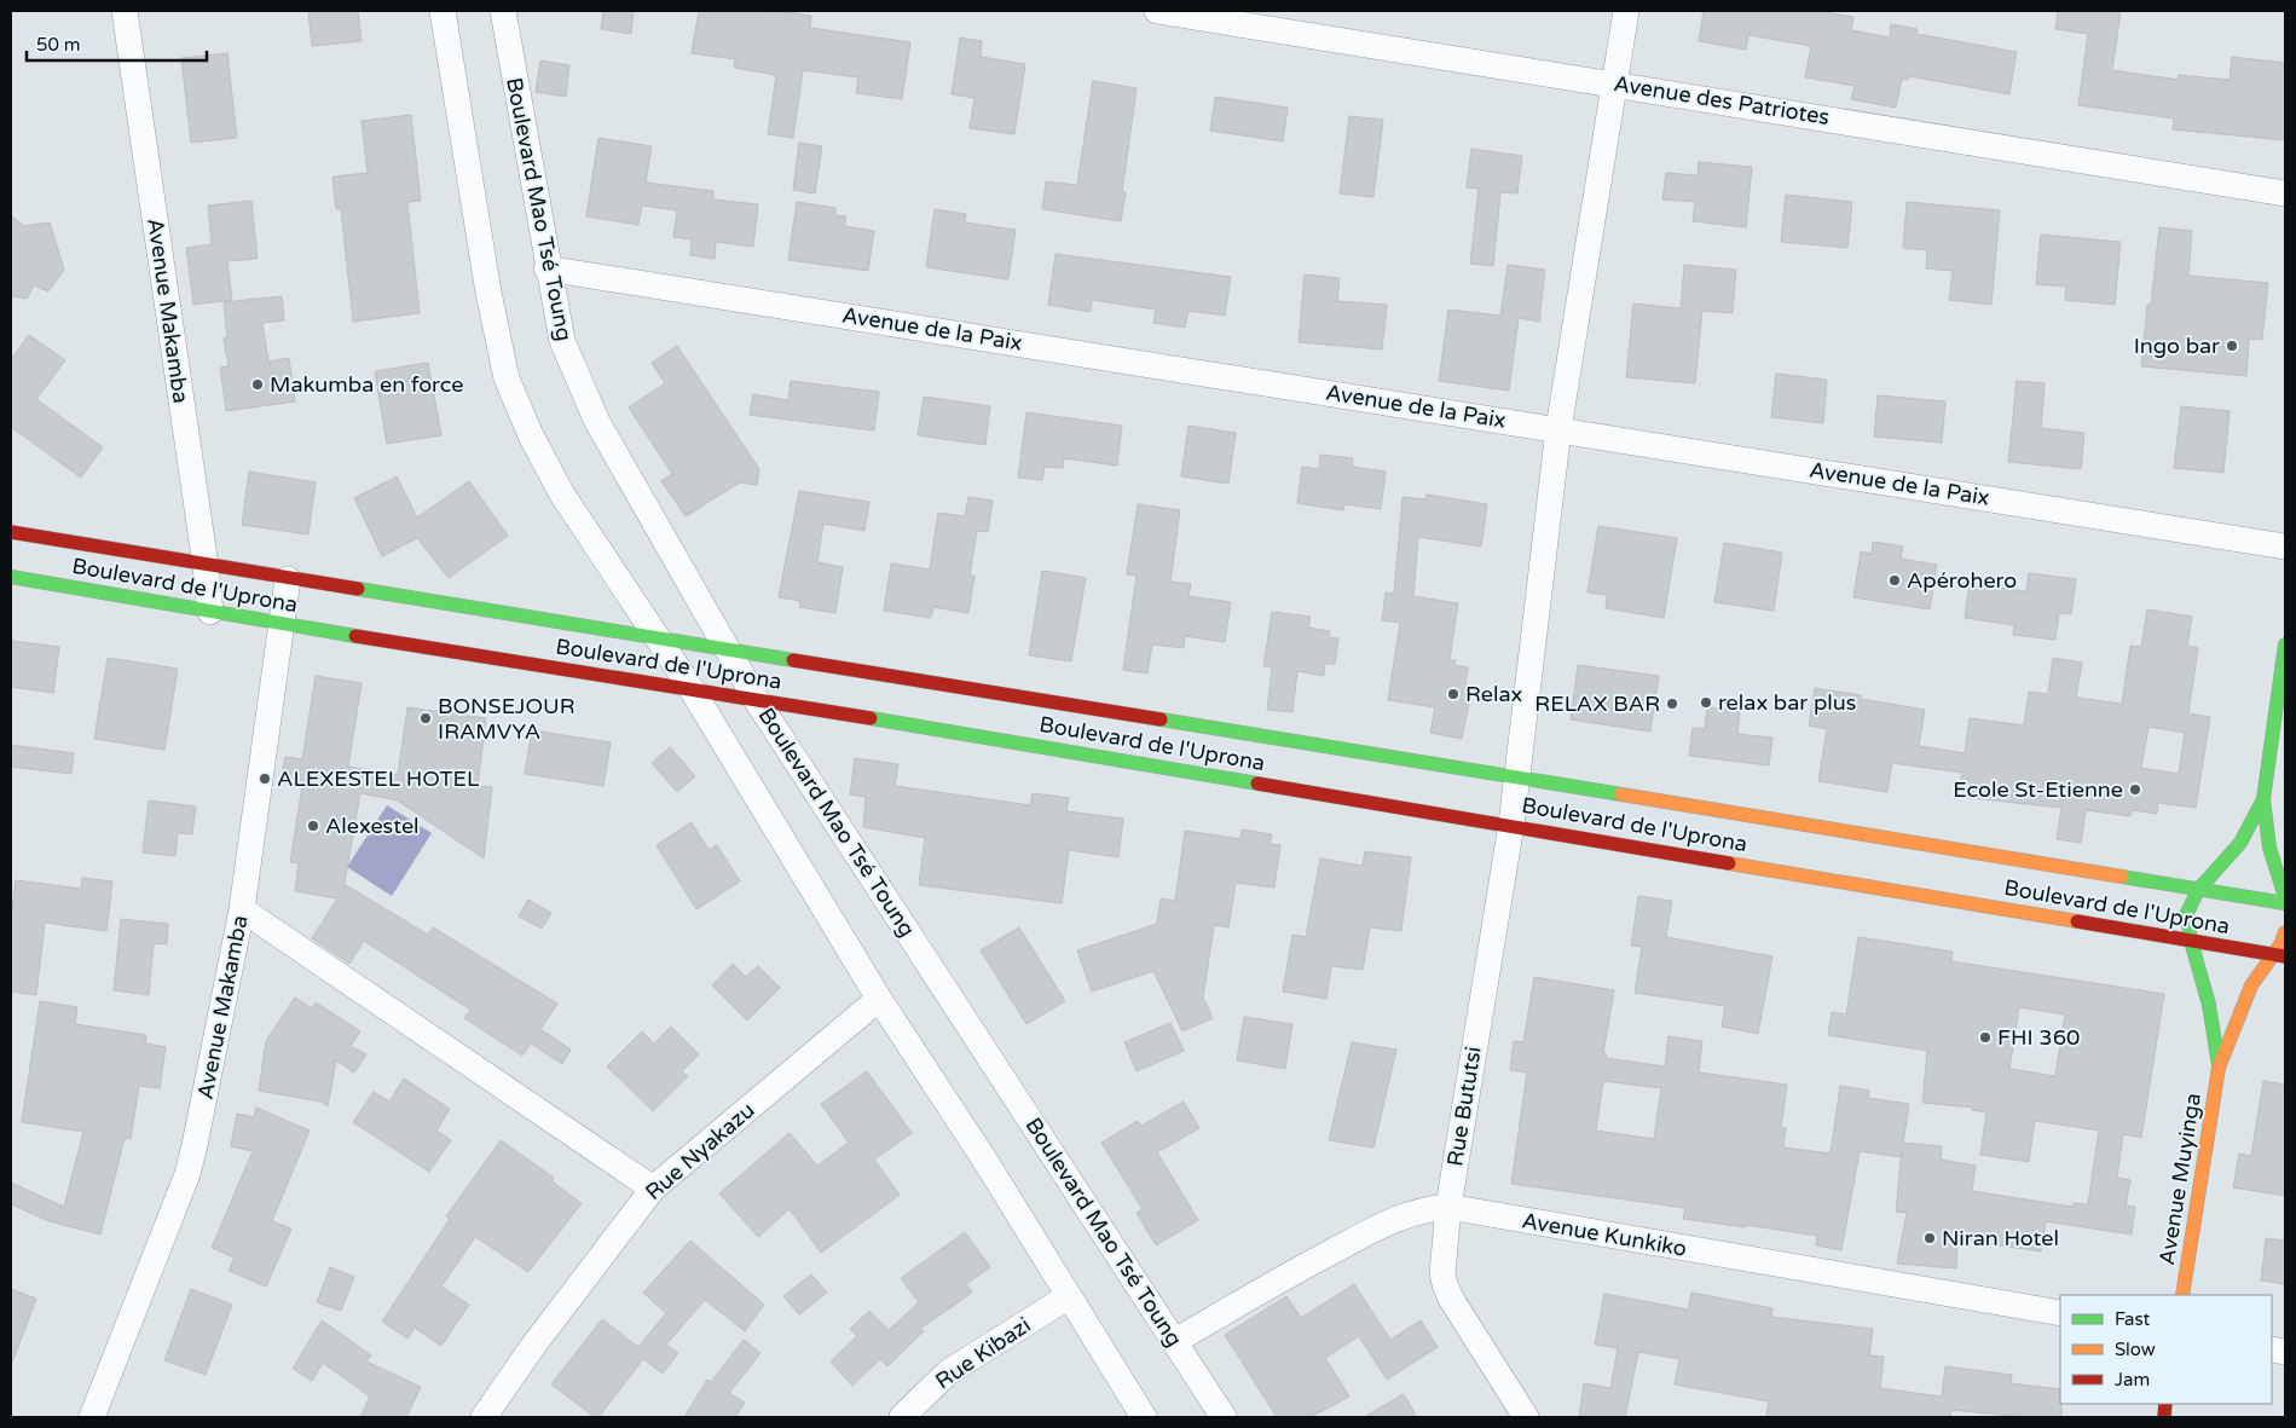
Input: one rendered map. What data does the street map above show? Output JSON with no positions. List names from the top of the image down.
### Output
{
  "streets": {
    "street": [
      "Avenue des Patriotes",
      "Boulevard Mao Tsé Toung",
      "Avenue Makamba",
      "Avenue de la Paix",
      "Boulevard de l'Uprona",
      "Rue Bututsi",
      "Rue Nyakazu",
      "Avenue Muyinga",
      "Avenue Kunkiko",
      "Rue Kibazi"
    ]
  },
  "crossings": [
    ["Avenue des Patriotes", "Rue Bututsi"],
    ["Boulevard Mao Tsé Toung", "Avenue de la Paix"],
    ["Boulevard Mao Tsé Toung", "Boulevard de l'Uprona"],
    ["Boulevard Mao Tsé Toung", "Avenue Kunkiko"],
    ["Avenue Makamba", "Boulevard de l'Uprona"],
    ["Avenue de la Paix", "Rue Bututsi"],
    ["Boulevard de l'Uprona", "Rue Bututsi"],
    ["Boulevard de l'Uprona", "Avenue Muyinga"],
    ["Rue Bututsi", "Avenue Kunkiko"]
  ],
  "places": [
    "Ingo bar",
    "Makumba en force",
    "Apérohero",
    "Relax",
    "relax bar plus",
    "RELAX BAR",
    "BONSEJOUR IRAMVYA",
    "ALEXESTEL HOTEL",
    "Ecole St-Etienne",
    "Alexestel",
    "FHI 360",
    "Niran Hotel"
  ],
  "legend": ["Fast", "Slow", "Jam"],
  "scale_bar": "50 m"
}
